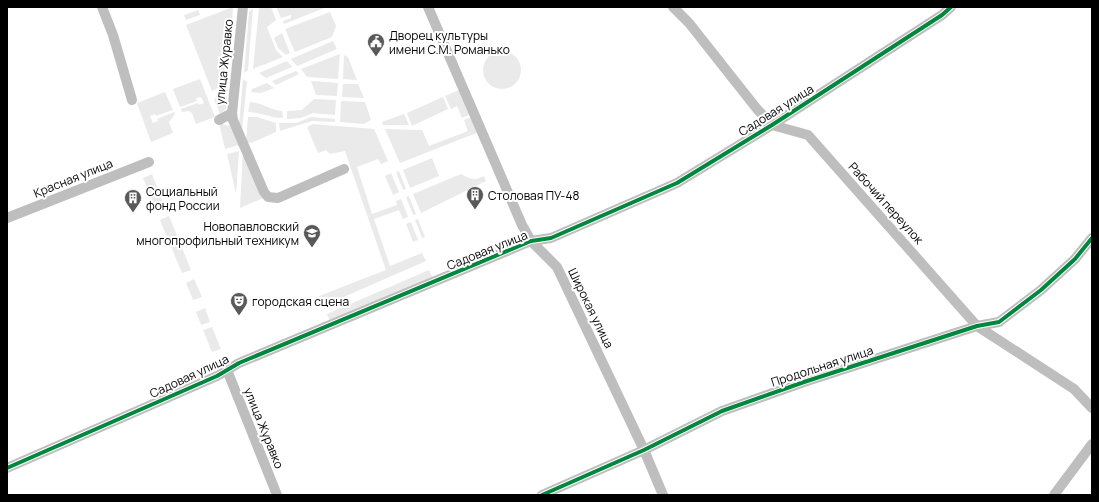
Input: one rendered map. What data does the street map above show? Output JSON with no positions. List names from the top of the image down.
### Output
{
  "streets": {
    "street": [
      "улица Журавко",
      "Садовая улица",
      "Красная улица",
      "Рабочий переулок",
      "Широкая улица",
      "Продольная улица"
    ]
  },
  "crossings": [
    ["улица Журавко", "Садовая улица"],
    ["Садовая улица", "Рабочий переулок"],
    ["Садовая улица", "Широкая улица"],
    ["Рабочий переулок", "Продольная улица"],
    ["Широкая улица", "Продольная улица"]
  ],
  "places": {
    "public building": ["Дворец культуры имени С.М. Романько"],
    "building": ["Столовая ПУ-48", "Социальный фонд России"],
    "school or university": ["Новопавловский многопрофильный техникум"],
    "theatre": ["городская сцена"]
  }
}
